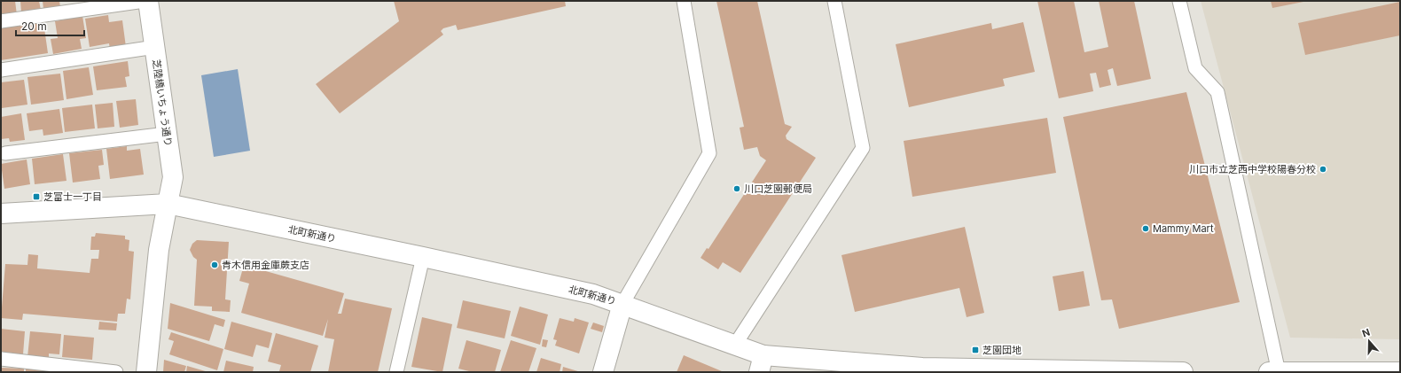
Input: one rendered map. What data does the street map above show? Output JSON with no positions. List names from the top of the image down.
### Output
{
  "streets": {
    "street": ["芝陸橋いちょう通り", "北町新通り"]
  },
  "crossings": [
    ["芝陸橋いちょう通り", "北町新通り"]
  ],
  "places": {
    "other": [
      "川口市立芝西中学校陽春分校",
      "川口芝園郵便局",
      "Mammy Mart",
      "青木信用金庫蕨支店"
    ],
    "transit": ["芝富士一丁目", "芝園団地"]
  },
  "scale_bar": "20 m",
  "north": "top"
}
